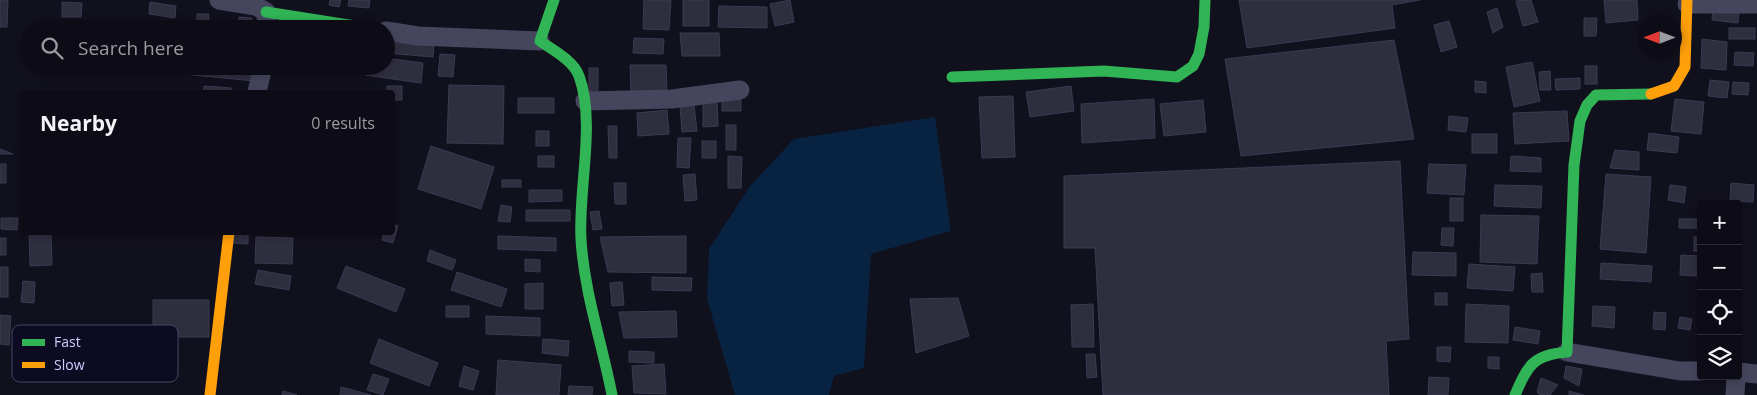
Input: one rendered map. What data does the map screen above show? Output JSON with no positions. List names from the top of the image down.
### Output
{
  "legend": ["Fast", "Slow"],
  "north": "left",
  "page": {
    "search": "Search here",
    "heading": ["Nearby", "0 results"],
    "map_buttons": ["+", "−"]
  }
}
